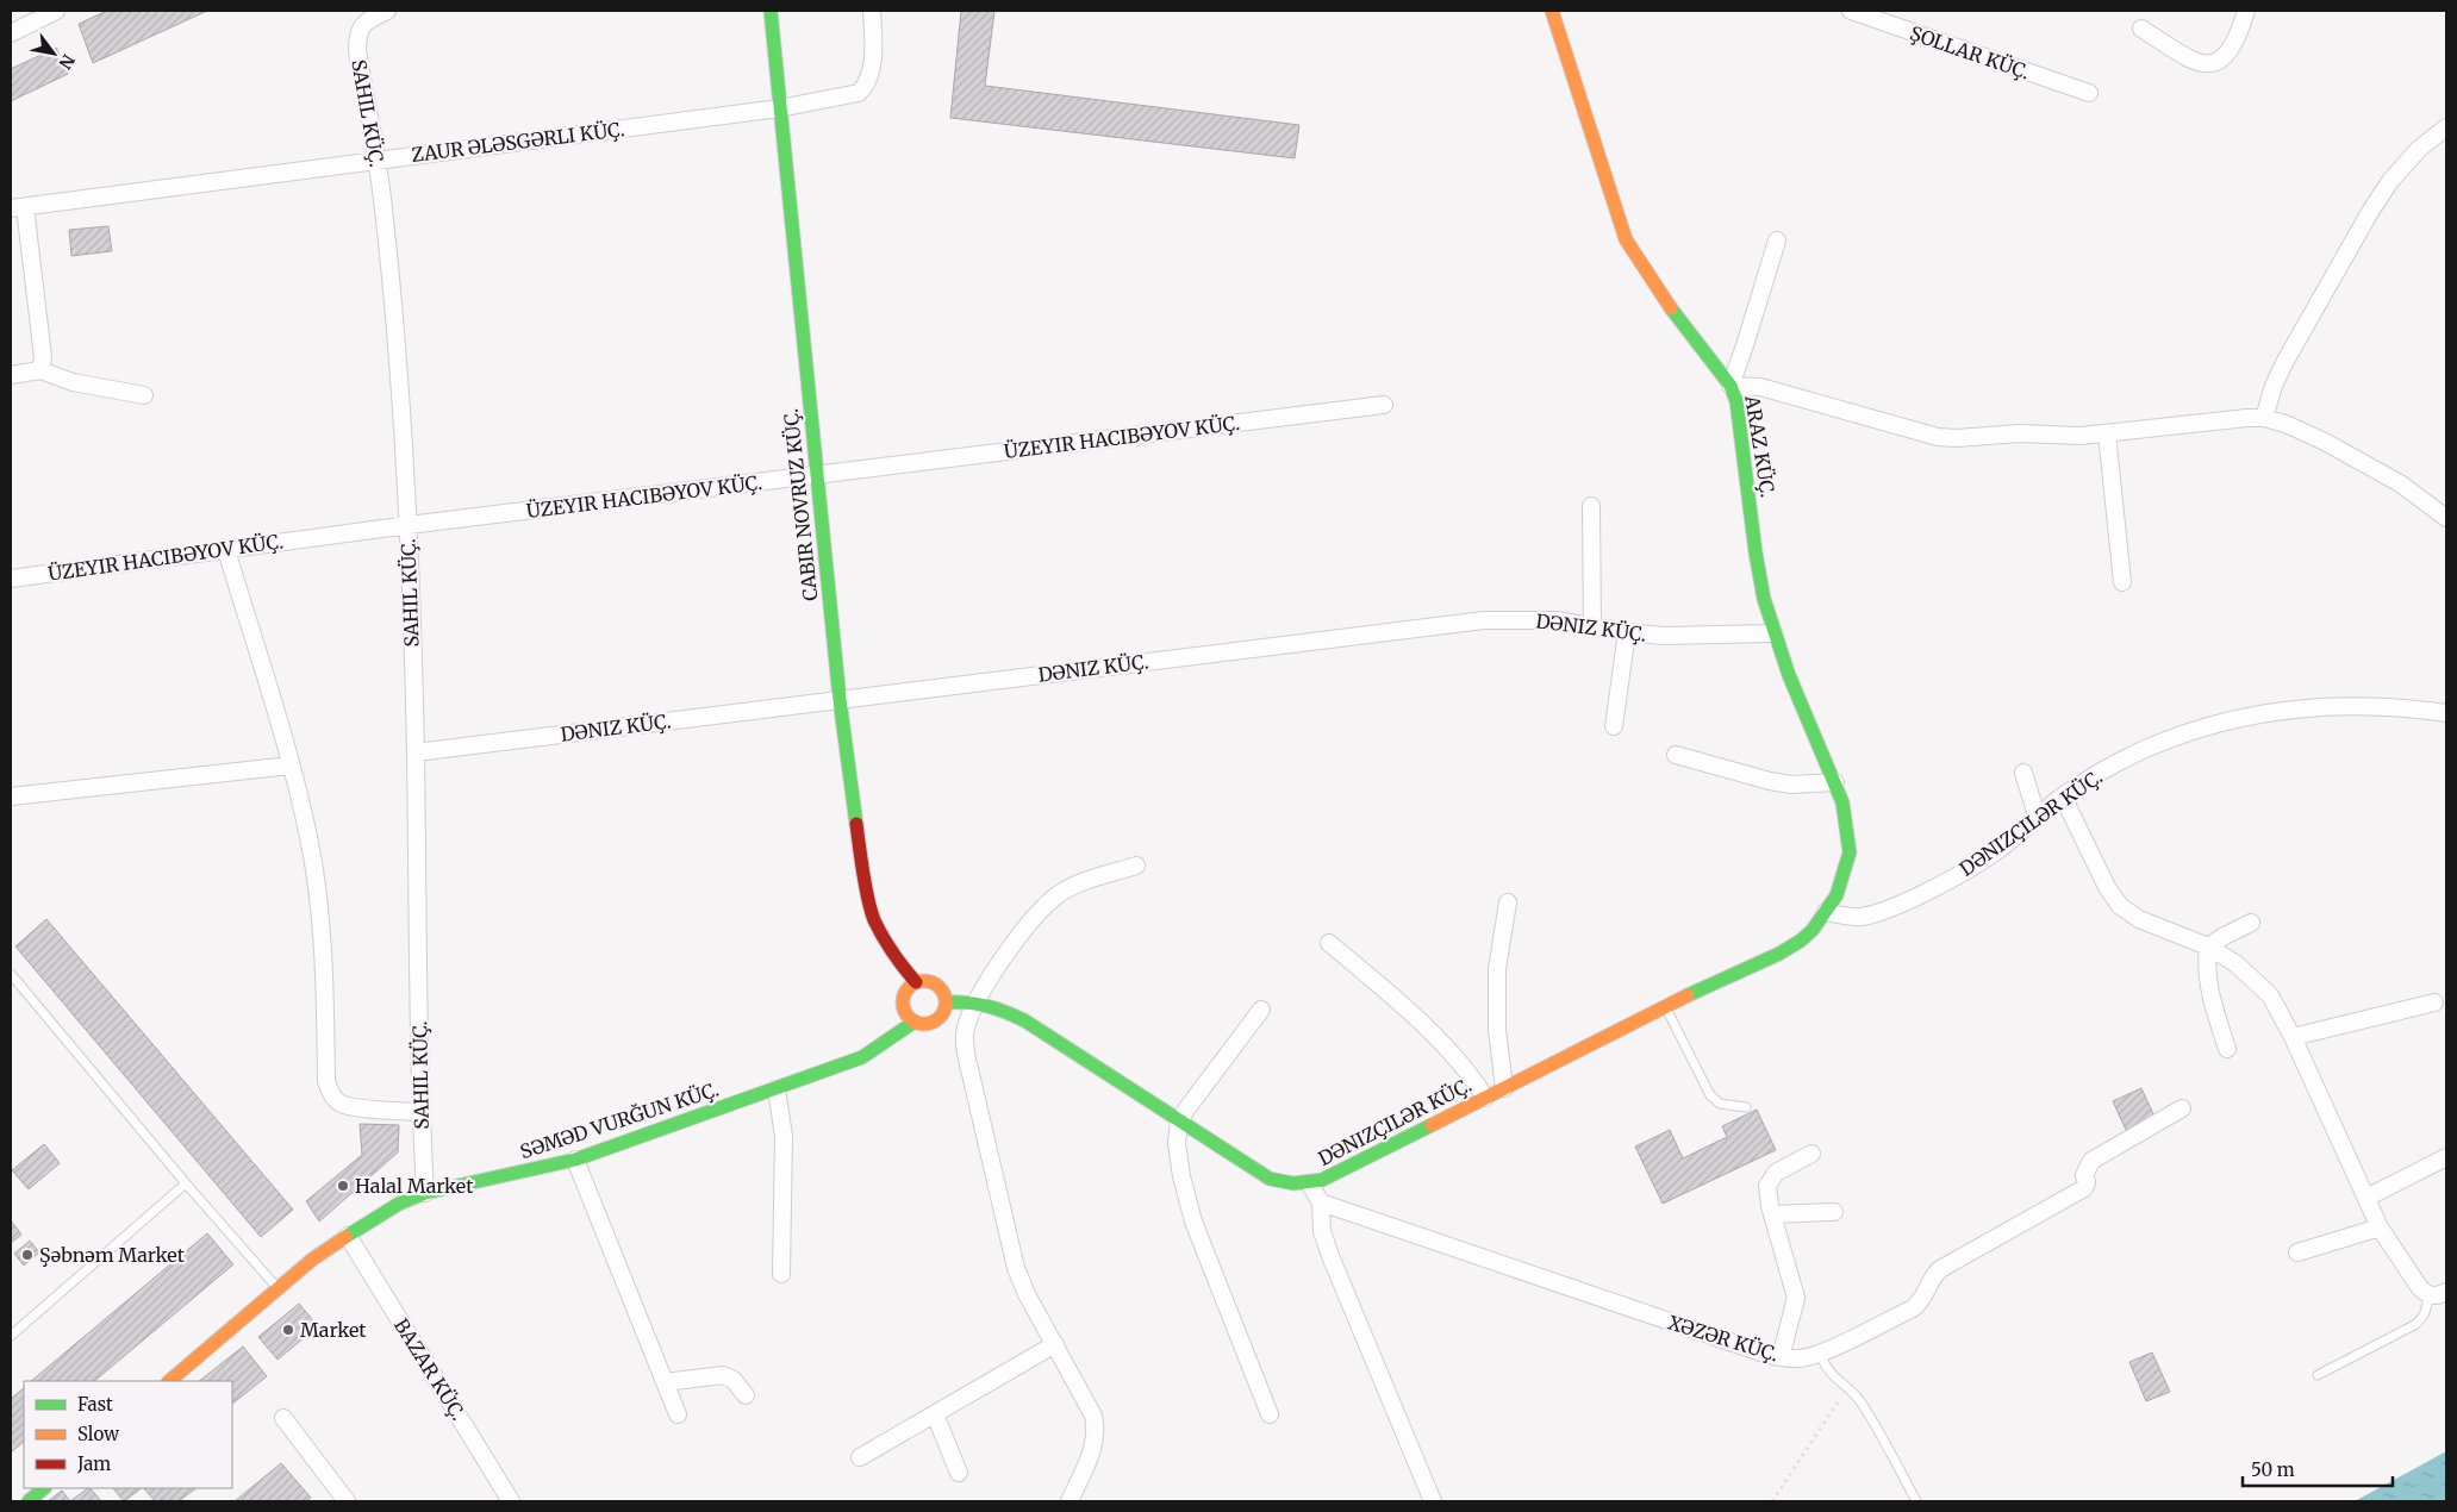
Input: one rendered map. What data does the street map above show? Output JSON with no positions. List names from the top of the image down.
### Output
{
  "streets": {
    "main road": [
      "ARAZ KÜÇ.",
      "CABIR NOVRUZ KÜÇ.",
      "SƏMƏD VURĞUN KÜÇ.",
      "DӘNIZÇILӘR KÜÇ."
    ],
    "street": [
      "ŞOLLAR KÜÇ.",
      "SAHIL KÜÇ.",
      "ZAUR ƏLƏSGƏRLI KÜÇ.",
      "DӘNIZ KÜÇ.",
      "DƏNIZÇILƏR KÜÇ.",
      "XƏZƏR KÜÇ.",
      "BAZAR KÜÇ."
    ]
  },
  "crossings": [
    ["SAHIL KÜÇ.", "ZAUR ƏLƏSGƏRLI KÜÇ."],
    ["SAHIL KÜÇ.", "DӘNIZ KÜÇ."],
    ["SAHIL KÜÇ.", "SƏMƏD VURĞUN KÜÇ."],
    ["ZAUR ƏLƏSGƏRLI KÜÇ.", "CABIR NOVRUZ KÜÇ."],
    ["ARAZ KÜÇ.", "DӘNIZ KÜÇ."],
    ["ARAZ KÜÇ.", "DƏNIZÇILƏR KÜÇ."],
    ["ARAZ KÜÇ.", "DӘNIZÇILӘR KÜÇ."],
    ["CABIR NOVRUZ KÜÇ.", "DӘNIZ KÜÇ."],
    ["CABIR NOVRUZ KÜÇ.", "SƏMƏD VURĞUN KÜÇ."],
    ["CABIR NOVRUZ KÜÇ.", "DӘNIZÇILӘR KÜÇ."],
    ["DƏNIZÇILƏR KÜÇ.", "DӘNIZÇILӘR KÜÇ."],
    ["SƏMƏD VURĞUN KÜÇ.", "DӘNIZÇILӘR KÜÇ."],
    ["SƏMƏD VURĞUN KÜÇ.", "BAZAR KÜÇ."]
  ],
  "places": ["Halal Market", "Şəbnəm Market", "Market"],
  "legend": ["Fast", "Slow", "Jam"],
  "scale_bar": "50 m",
  "north": "bottom right"
}
